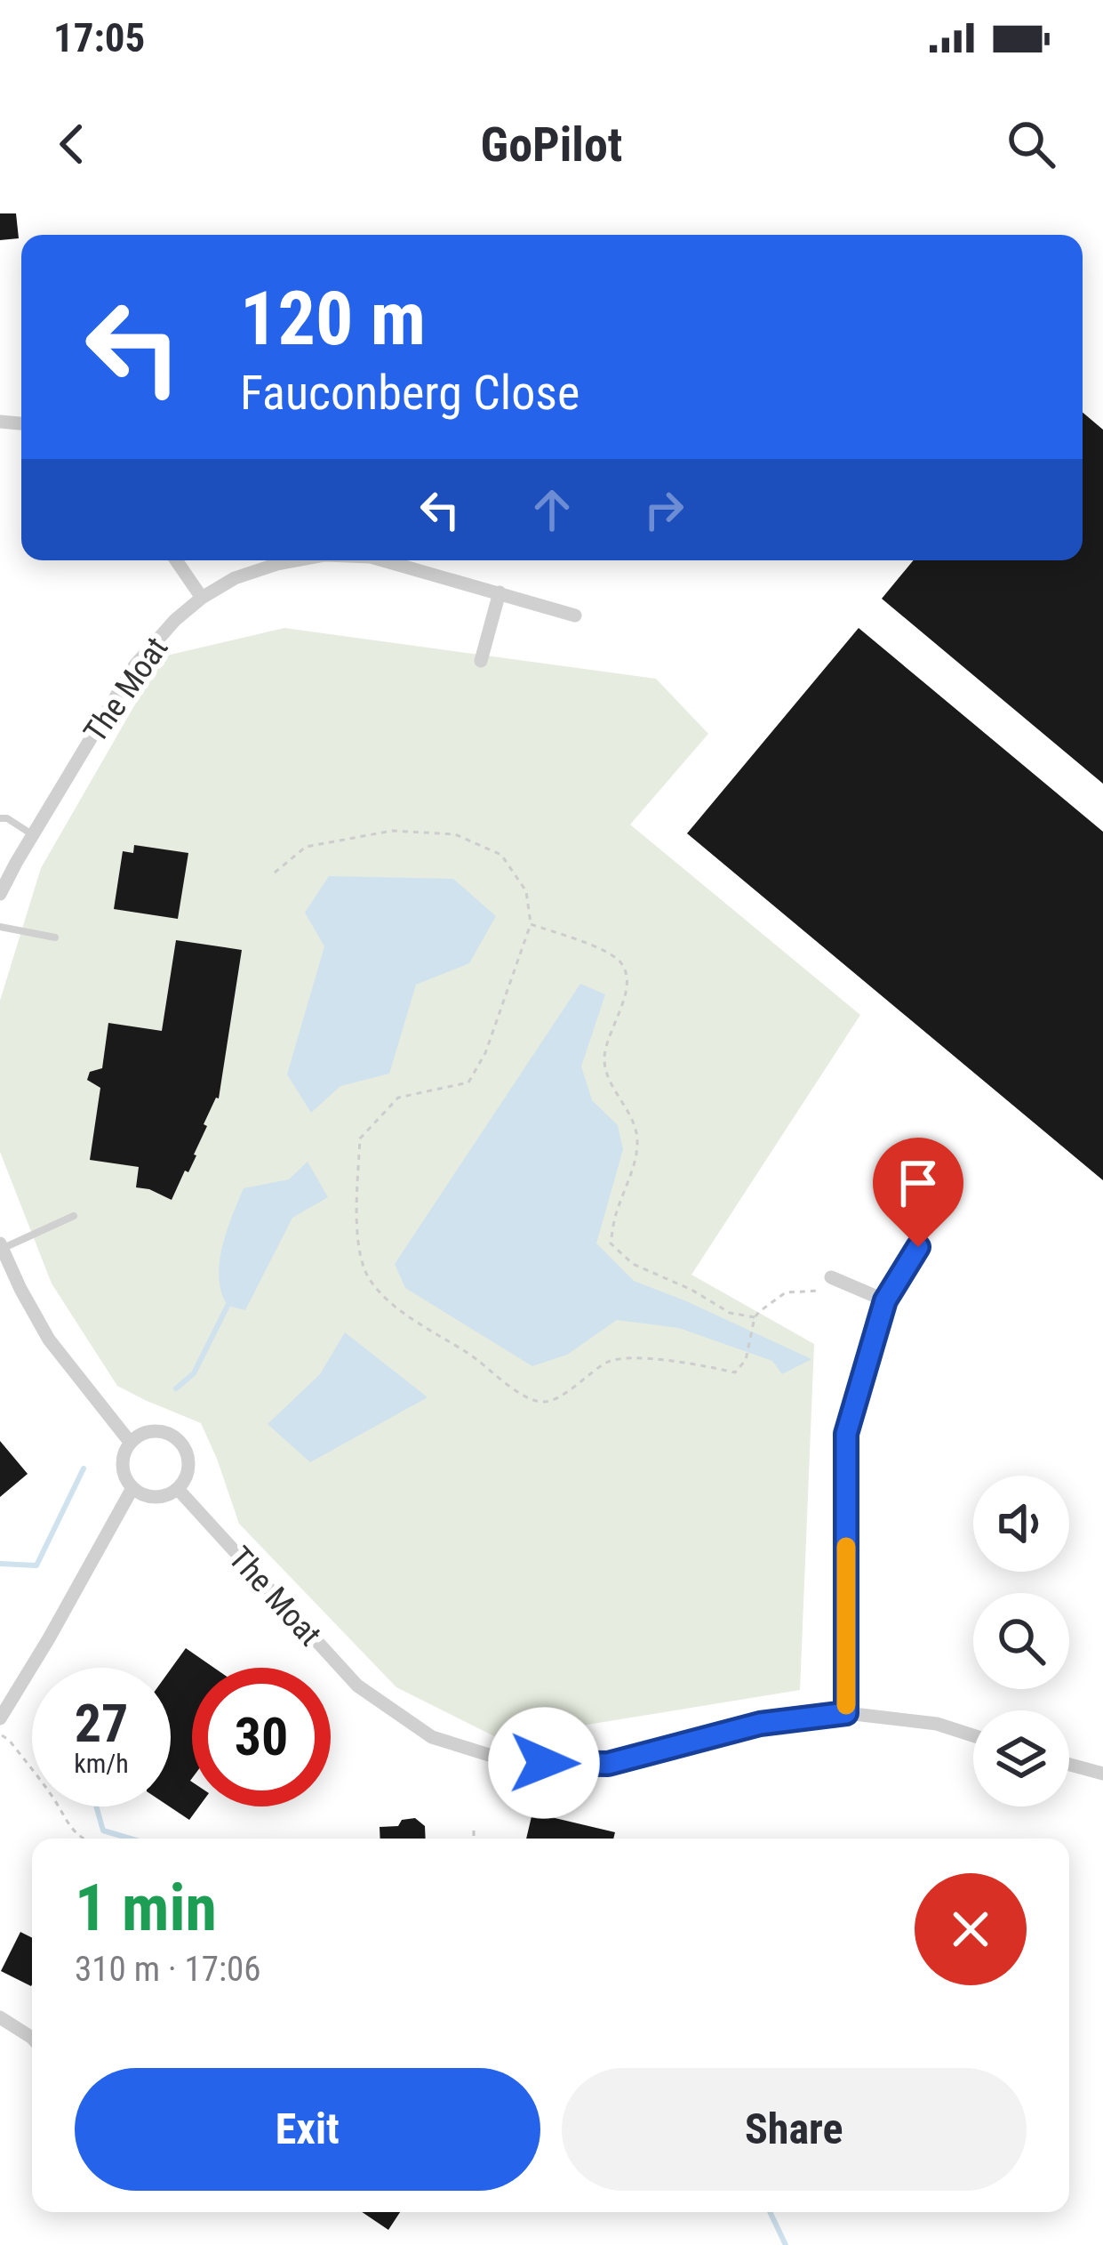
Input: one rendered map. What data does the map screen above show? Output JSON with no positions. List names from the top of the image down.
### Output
{
  "streets": {
    "street": ["The Moat"]
  },
  "page": {
    "status": "17:05",
    "header": "GoPilot",
    "turn": ["120 m", "Fauconberg Close"],
    "speed": "27 km/h",
    "limit": "30",
    "heading": ["1 min", "310 m · 17:06"],
    "buttons": ["Exit", "Share"]
  }
}
